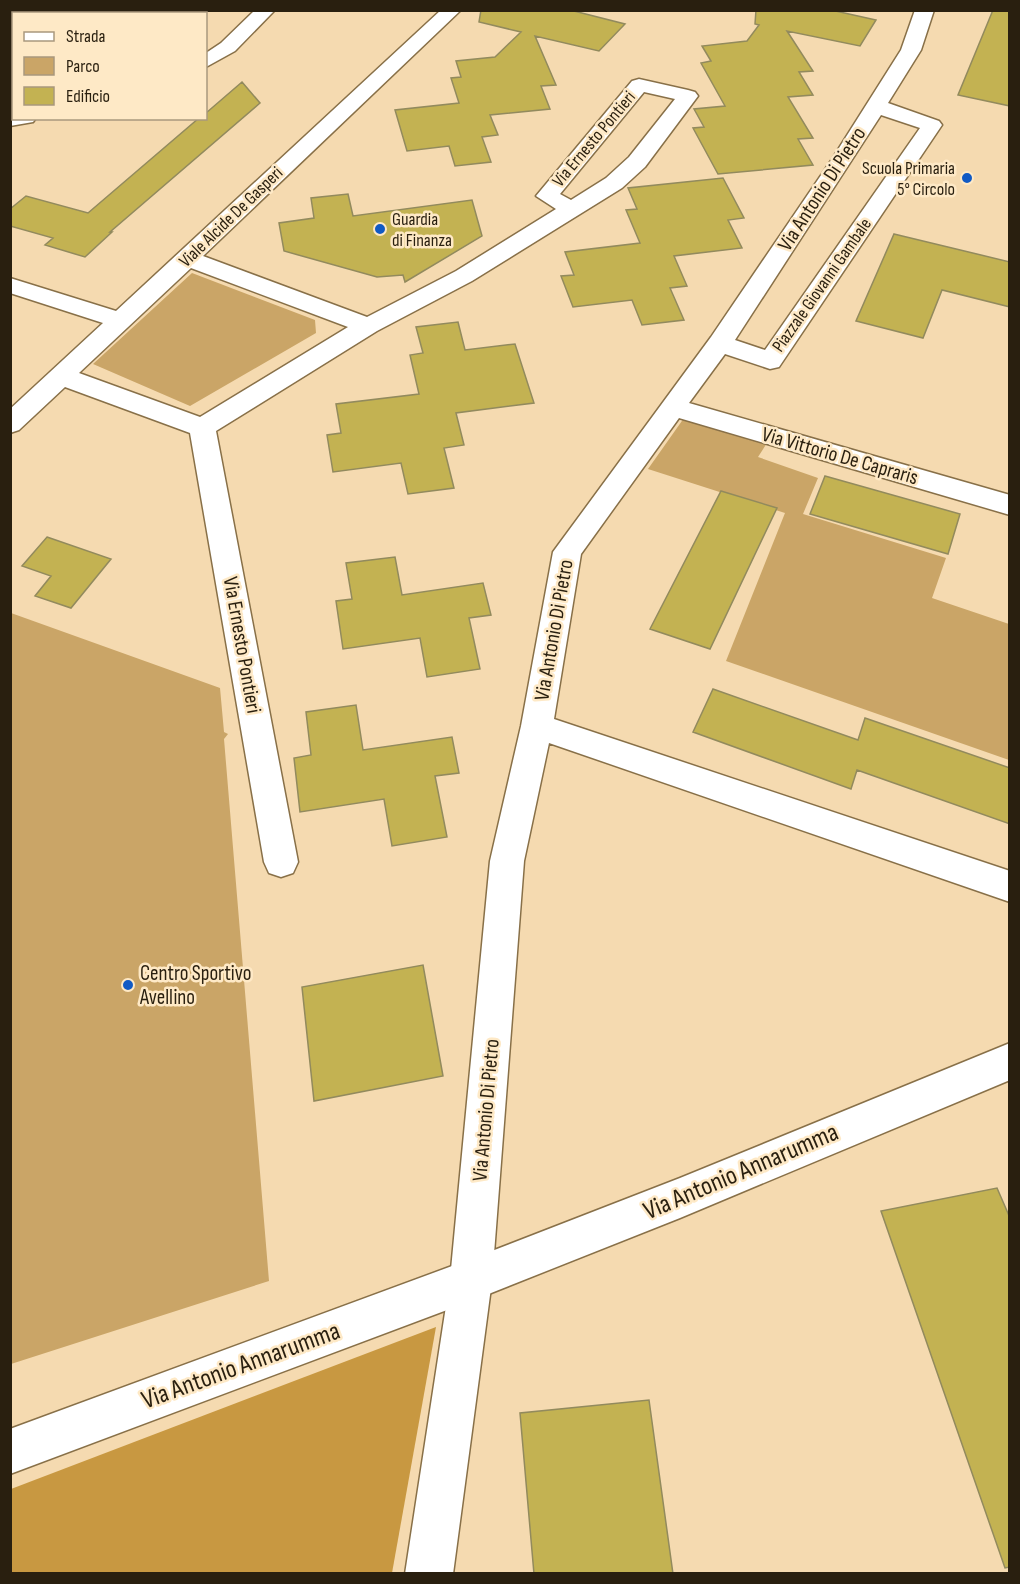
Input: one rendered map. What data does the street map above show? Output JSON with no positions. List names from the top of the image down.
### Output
{
  "streets": {
    "street": [
      "Via Ernesto Pontieri",
      "Via Antonio Di Pietro",
      "Viale Alcide De Gasperi",
      "Piazzale Giovanni Gambale",
      "Via Vittorio De Capraris",
      "Via Antonio Annarumma"
    ]
  },
  "crossings": [
    ["Via Antonio Di Pietro", "Piazzale Giovanni Gambale"],
    ["Via Antonio Di Pietro", "Via Vittorio De Capraris"],
    ["Via Antonio Di Pietro", "Via Antonio Annarumma"]
  ],
  "places": ["Scuola Primaria 5° Circolo", "Guardia di Finanza", "Centro Sportivo Avellino"],
  "legend": ["Strada", "Parco", "Edificio"]
}
